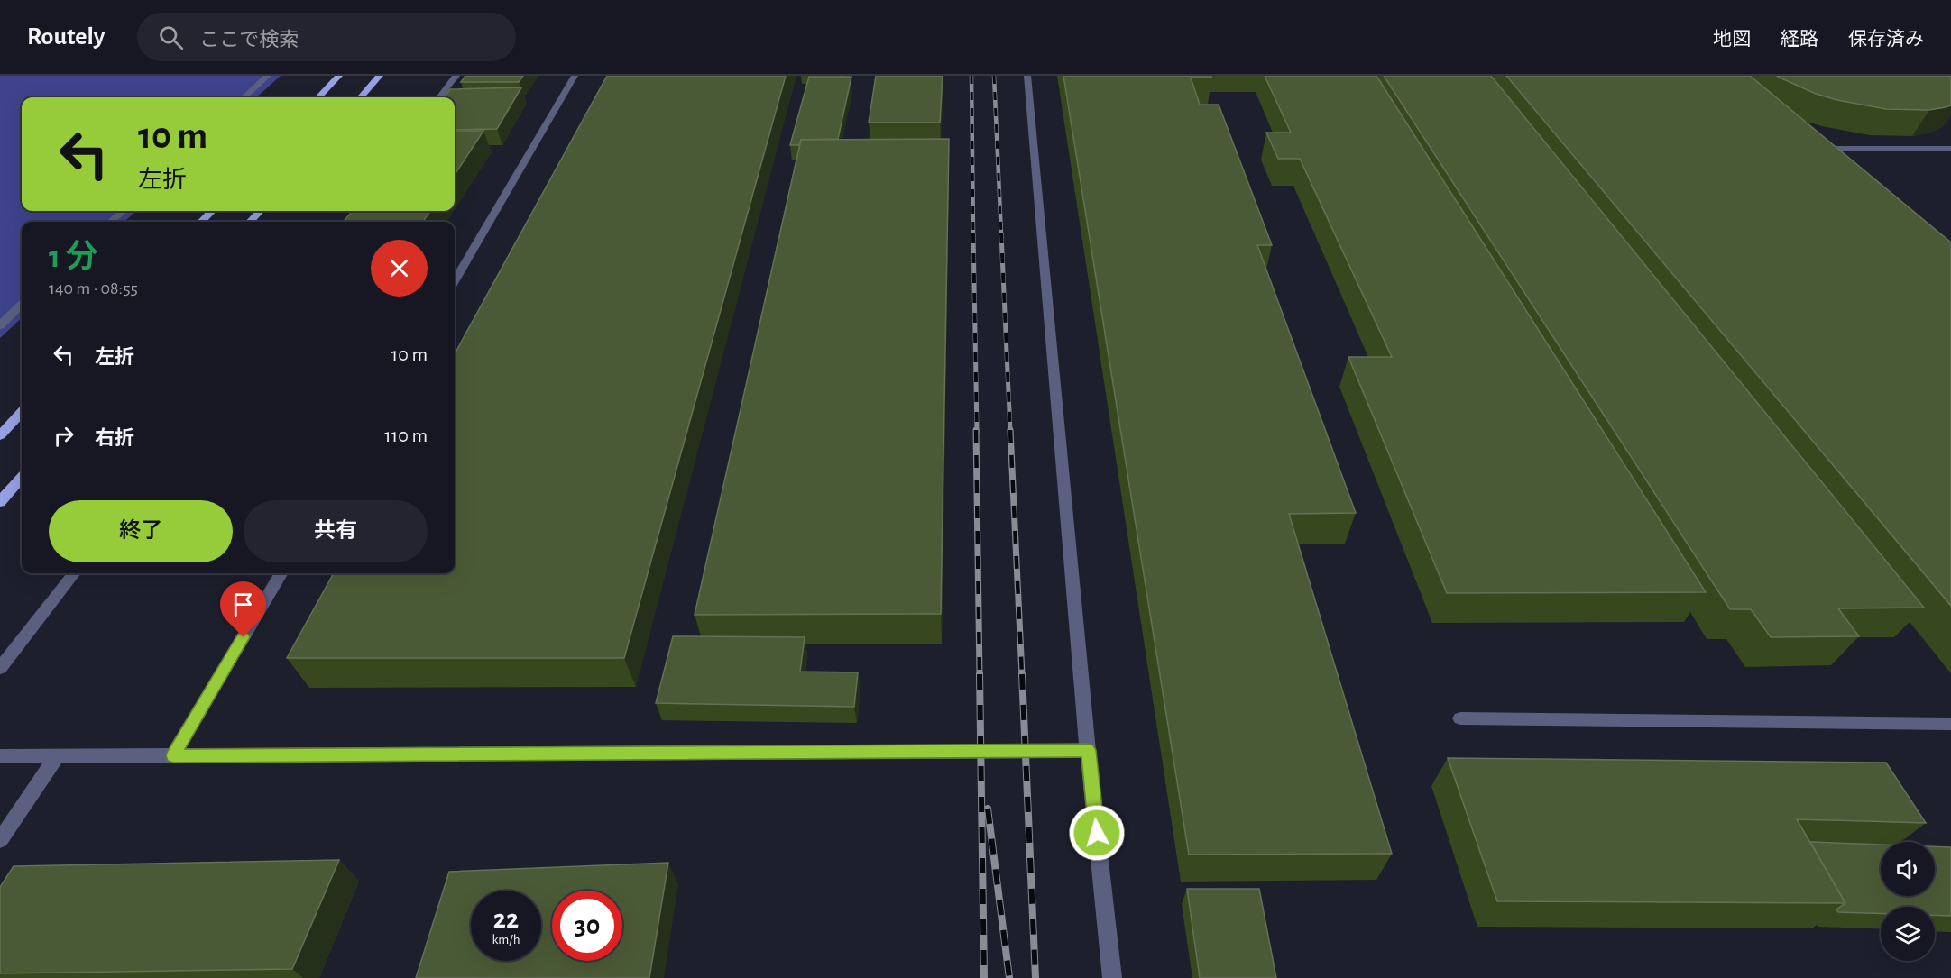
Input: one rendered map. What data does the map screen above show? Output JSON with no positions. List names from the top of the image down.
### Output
{
  "page": {
    "header": "Routely",
    "search": "ここで検索",
    "nav": ["地図", "経路", "保存済み"],
    "turn": ["10 m", "左折"],
    "heading": ["1 分", "140 m · 08:55"],
    "list": [
      {
        "name": "左折",
        "value": "10 m"
      },
      {
        "name": "右折",
        "value": "110 m"
      }
    ],
    "buttons": ["終了", "共有"],
    "speed": "22 km/h",
    "limit": "30"
  }
}
